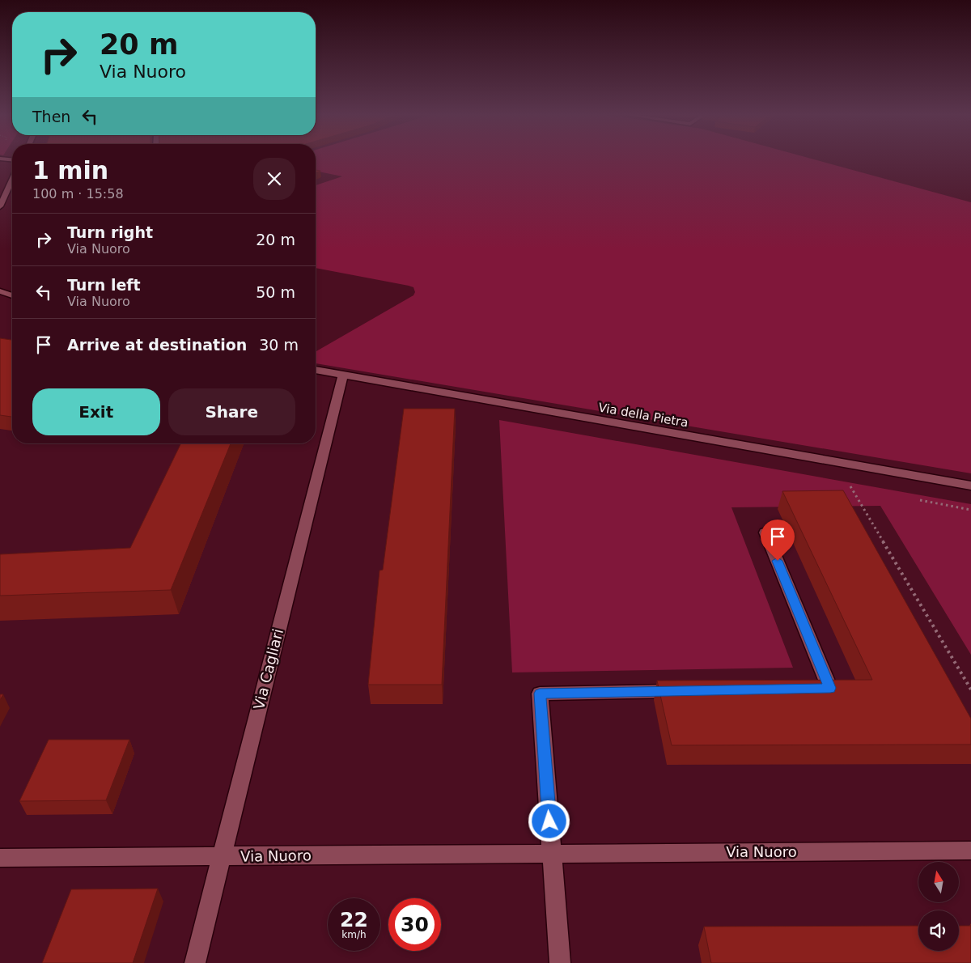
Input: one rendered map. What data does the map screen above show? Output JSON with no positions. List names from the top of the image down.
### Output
{
  "streets": {
    "street": ["Via della Pietra", "Via Cagliari", "Via Nuoro"]
  },
  "crossings": [
    ["Via della Pietra", "Via Cagliari"],
    ["Via Cagliari", "Via Nuoro"]
  ],
  "north": "top",
  "page": {
    "turn": ["20 m", "Via Nuoro"],
    "then": "Then",
    "heading": ["1 min", "100 m · 15:58"],
    "list": [
      {
        "name": "Turn right",
        "note": "Via Nuoro",
        "value": "20 m"
      },
      {
        "name": "Turn left",
        "note": "Via Nuoro",
        "value": "50 m"
      },
      {
        "name": "Arrive at destination",
        "value": "30 m"
      }
    ],
    "buttons": ["Exit", "Share"],
    "speed": "22 km/h",
    "limit": "30"
  }
}
